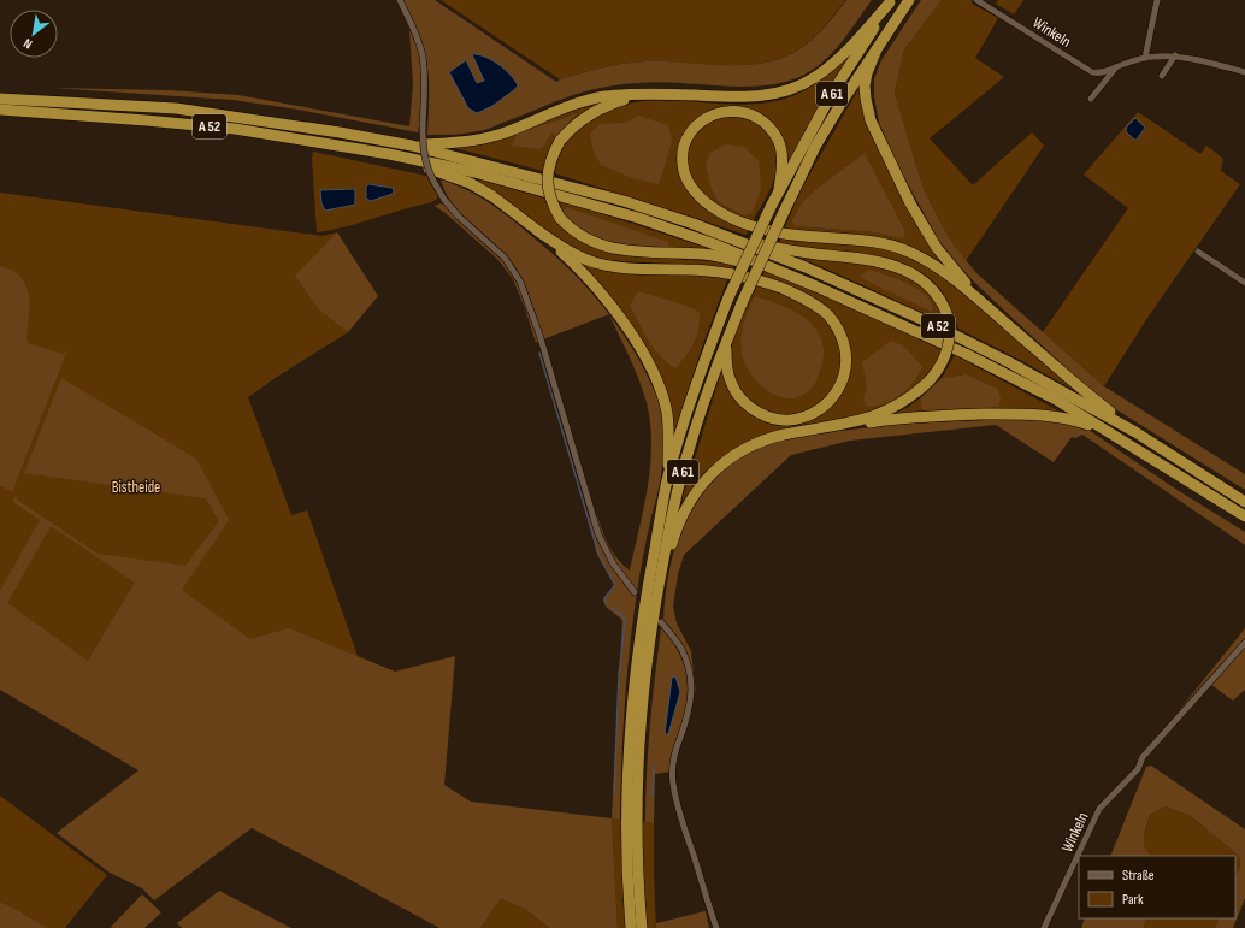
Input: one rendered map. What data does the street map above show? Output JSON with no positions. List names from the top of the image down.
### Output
{
  "streets": {
    "highway": ["A 61", "A 52"],
    "street": ["Winkeln"]
  },
  "parks": ["Bistheide"],
  "legend": ["Straße", "Park"],
  "north": "bottom left"
}
